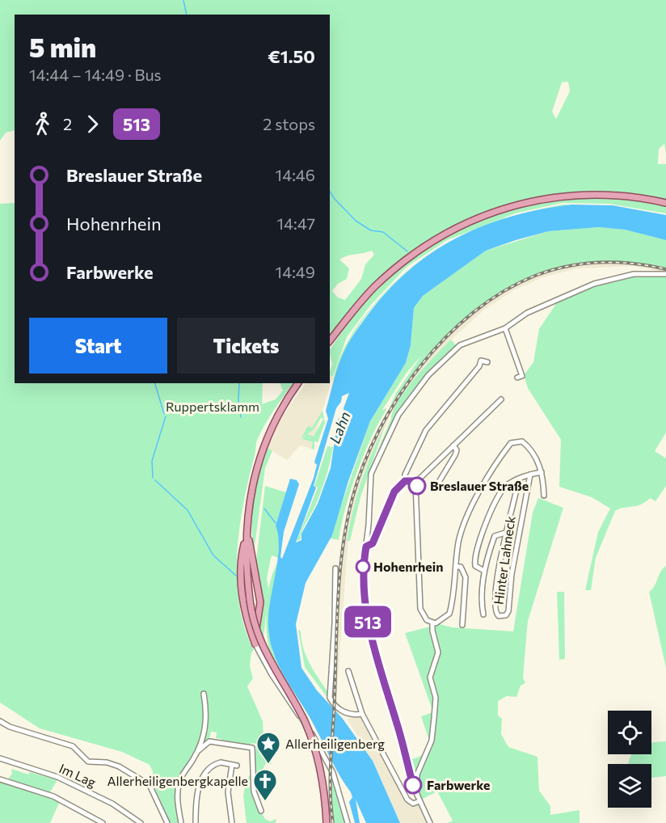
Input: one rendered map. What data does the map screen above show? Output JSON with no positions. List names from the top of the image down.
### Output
{
  "streets": {
    "street": ["Hinter Lahneck", "Im Lag"]
  },
  "water": ["Lahn"],
  "parks": ["Ruppertsklamm"],
  "places": {
    "other": ["Breslauer Straße", "Hohenrhein", "Farbwerke"],
    "place": ["Allerheiligenberg"],
    "church": ["Allerheiligenbergkapelle"]
  },
  "lines": ["bus line 513"],
  "page": {
    "on_map": "513",
    "heading": ["5 min", "14:44 – 14:49 · Bus", "€1.50"],
    "legs": ["2", "513", "2 stops"],
    "list": [
      {
        "name": "Breslauer Straße",
        "value": "14:46"
      },
      {
        "name": "Hohenrhein",
        "value": "14:47"
      },
      {
        "name": "Farbwerke",
        "value": "14:49"
      }
    ],
    "buttons": ["Start", "Tickets"]
  }
}
